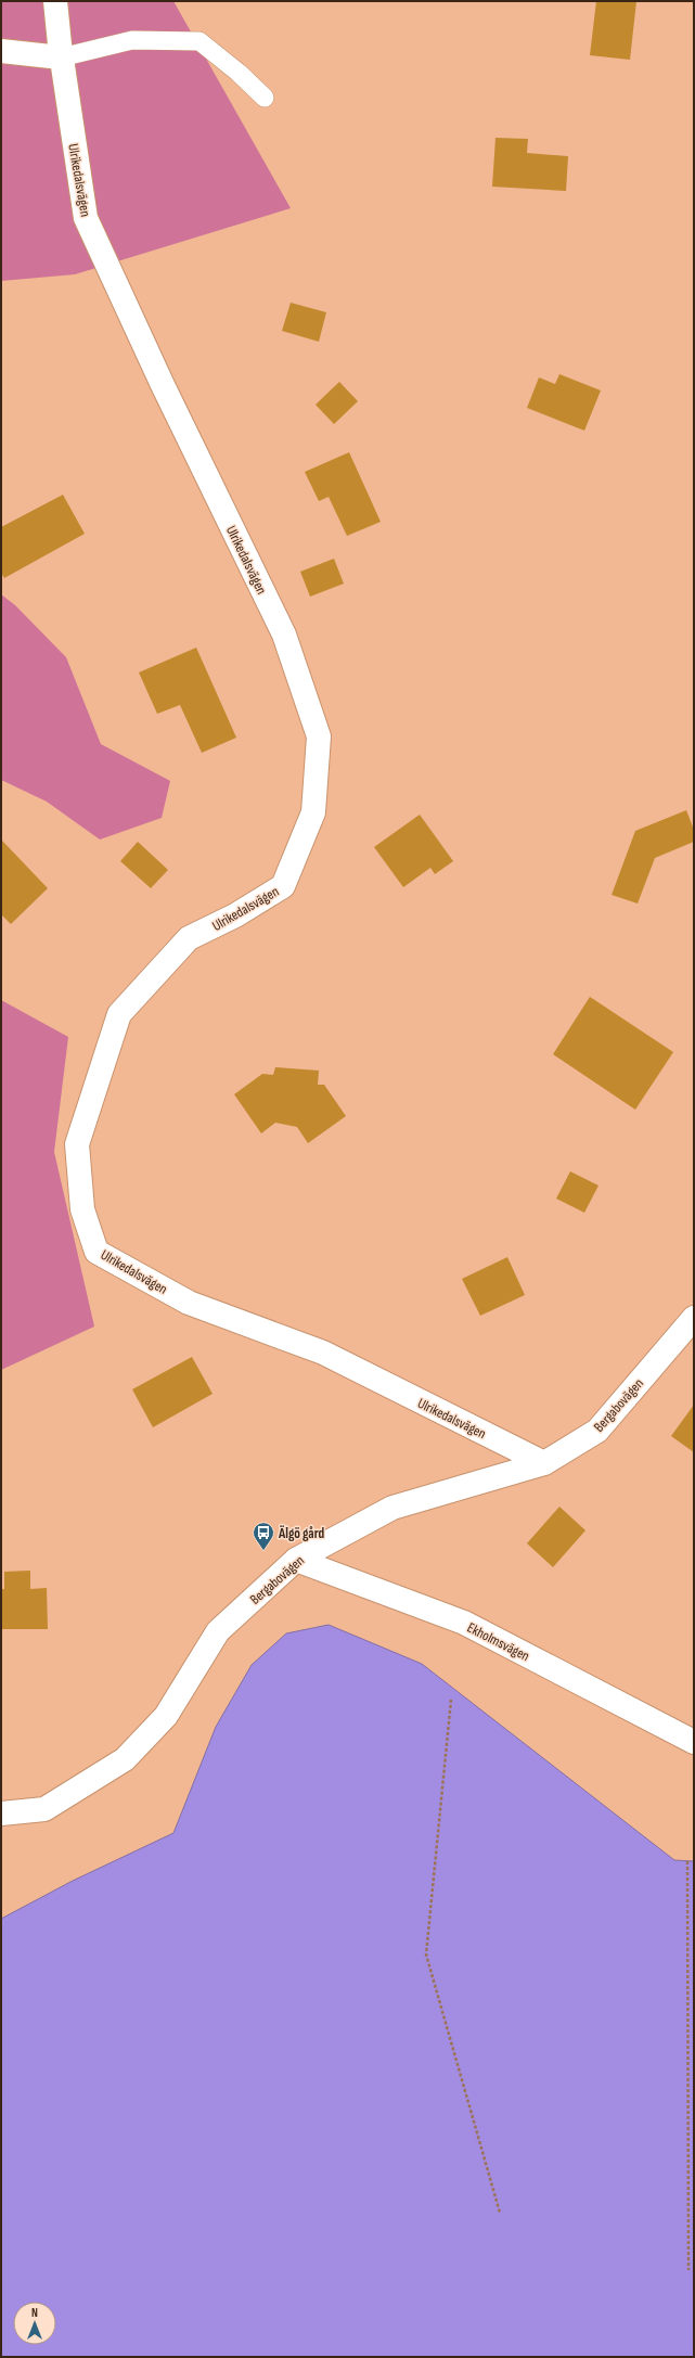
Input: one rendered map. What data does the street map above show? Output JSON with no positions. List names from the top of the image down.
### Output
{
  "streets": {
    "street": ["Ulrikedalsvägen", "Bergabovägen", "Ekholmsvägen"]
  },
  "crossings": [
    ["Ulrikedalsvägen", "Bergabovägen"],
    ["Bergabovägen", "Ekholmsvägen"]
  ],
  "places": {
    "bus stop": ["Älgö gård"]
  },
  "north": "top"
}
